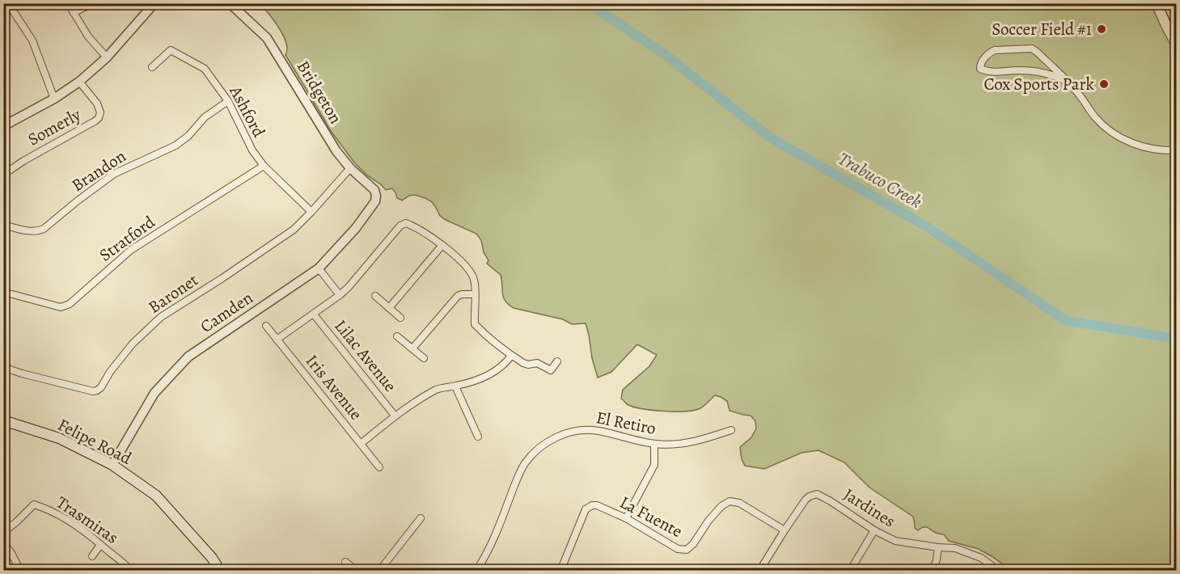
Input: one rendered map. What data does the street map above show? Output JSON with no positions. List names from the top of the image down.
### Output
{
  "streets": {
    "main road": ["Felipe Road"],
    "street": [
      "Bridgeton",
      "Ashford",
      "Somerly",
      "Brandon",
      "Stratford",
      "Baronet",
      "Camden",
      "Lilac Avenue",
      "Iris Avenue",
      "El Retiro",
      "Jardines",
      "La Fuente",
      "Trasmiras"
    ]
  },
  "crossings": [
    ["Bridgeton", "Baronet"],
    ["Bridgeton", "Camden"],
    ["Ashford", "Brandon"],
    ["Ashford", "Stratford"],
    ["Ashford", "Baronet"],
    ["Camden", "Felipe Road"],
    ["Jardines", "La Fuente"]
  ],
  "water": ["Trabuco Creek"],
  "places": ["Soccer Field #1", "Cox Sports Park"]
}
